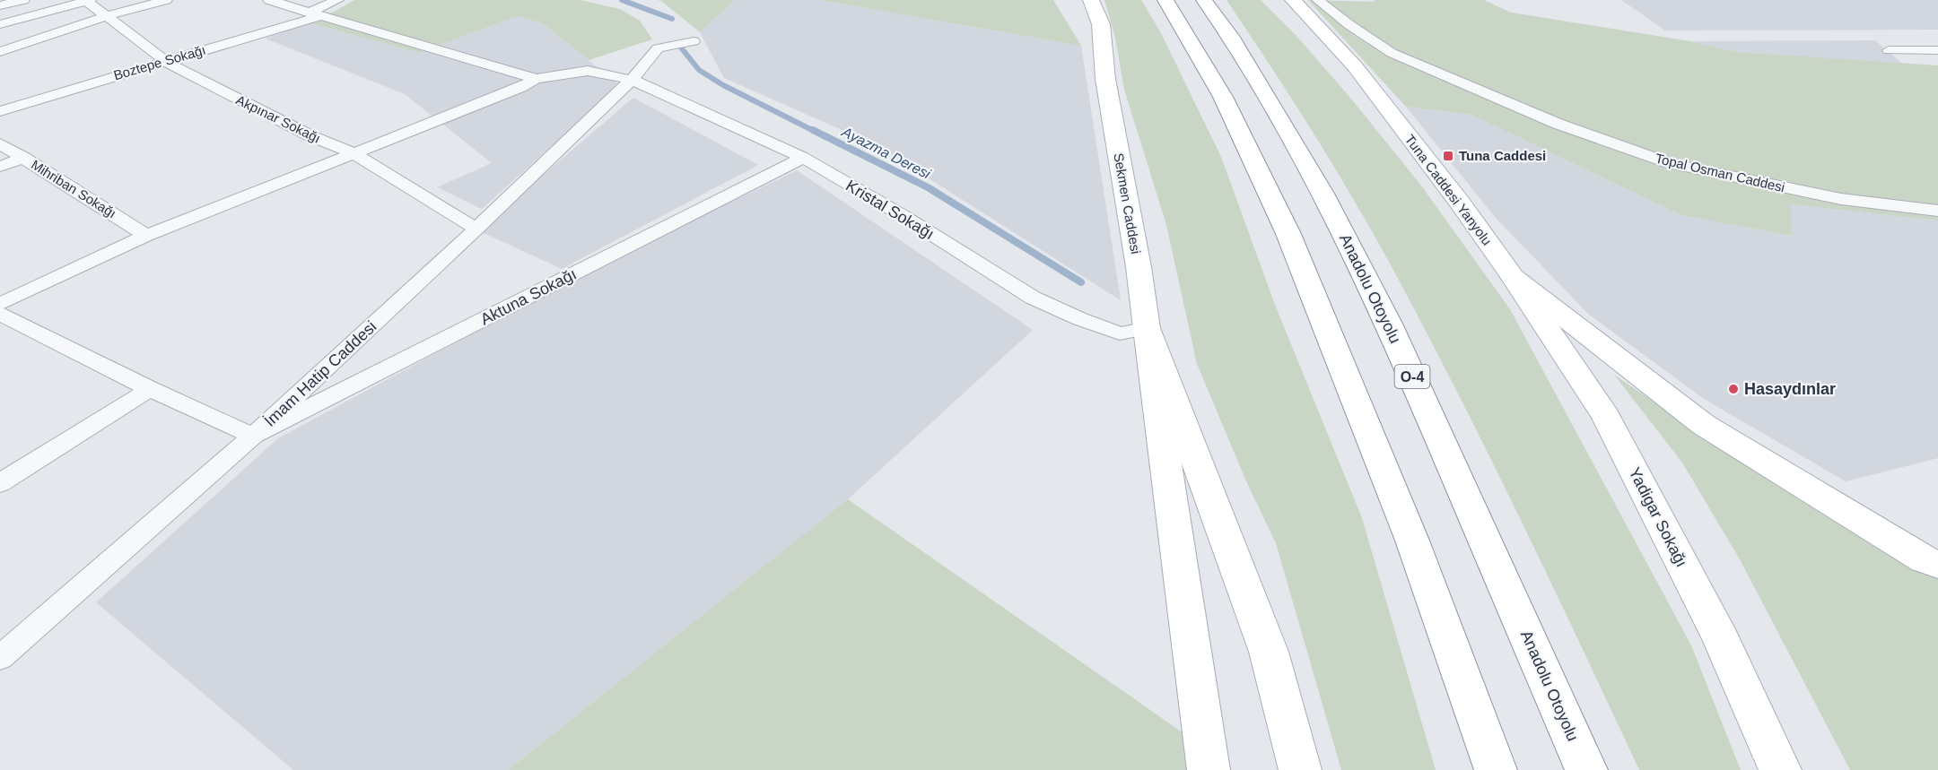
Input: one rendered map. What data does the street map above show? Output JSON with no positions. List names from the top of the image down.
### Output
{
  "streets": {
    "main road": [
      "Tuna Caddesi Yanyolu",
      "Sekmen Caddesi",
      "Anadolu Otoyolu",
      "O-4",
      "Yadigar Sokağı"
    ],
    "street": [
      "Boztepe Sokağı",
      "Akpınar Sokağı",
      "Topal Osman Caddesi",
      "Mihriban Sokağı",
      "Kristal Sokağı",
      "Aktuna Sokağı",
      "İmam Hatip Caddesi"
    ]
  },
  "crossings": [
    ["Boztepe Sokağı", "Akpınar Sokağı"],
    ["Akpınar Sokağı", "İmam Hatip Caddesi"],
    ["Tuna Caddesi Yanyolu", "Yadigar Sokağı"],
    ["Sekmen Caddesi", "Kristal Sokağı"],
    ["Kristal Sokağı", "Aktuna Sokağı"],
    ["Kristal Sokağı", "İmam Hatip Caddesi"],
    ["Aktuna Sokağı", "İmam Hatip Caddesi"]
  ],
  "water": ["Ayazma Deresi"],
  "places": {
    "transit": ["Tuna Caddesi"],
    "other": ["Hasaydınlar"]
  }
}
